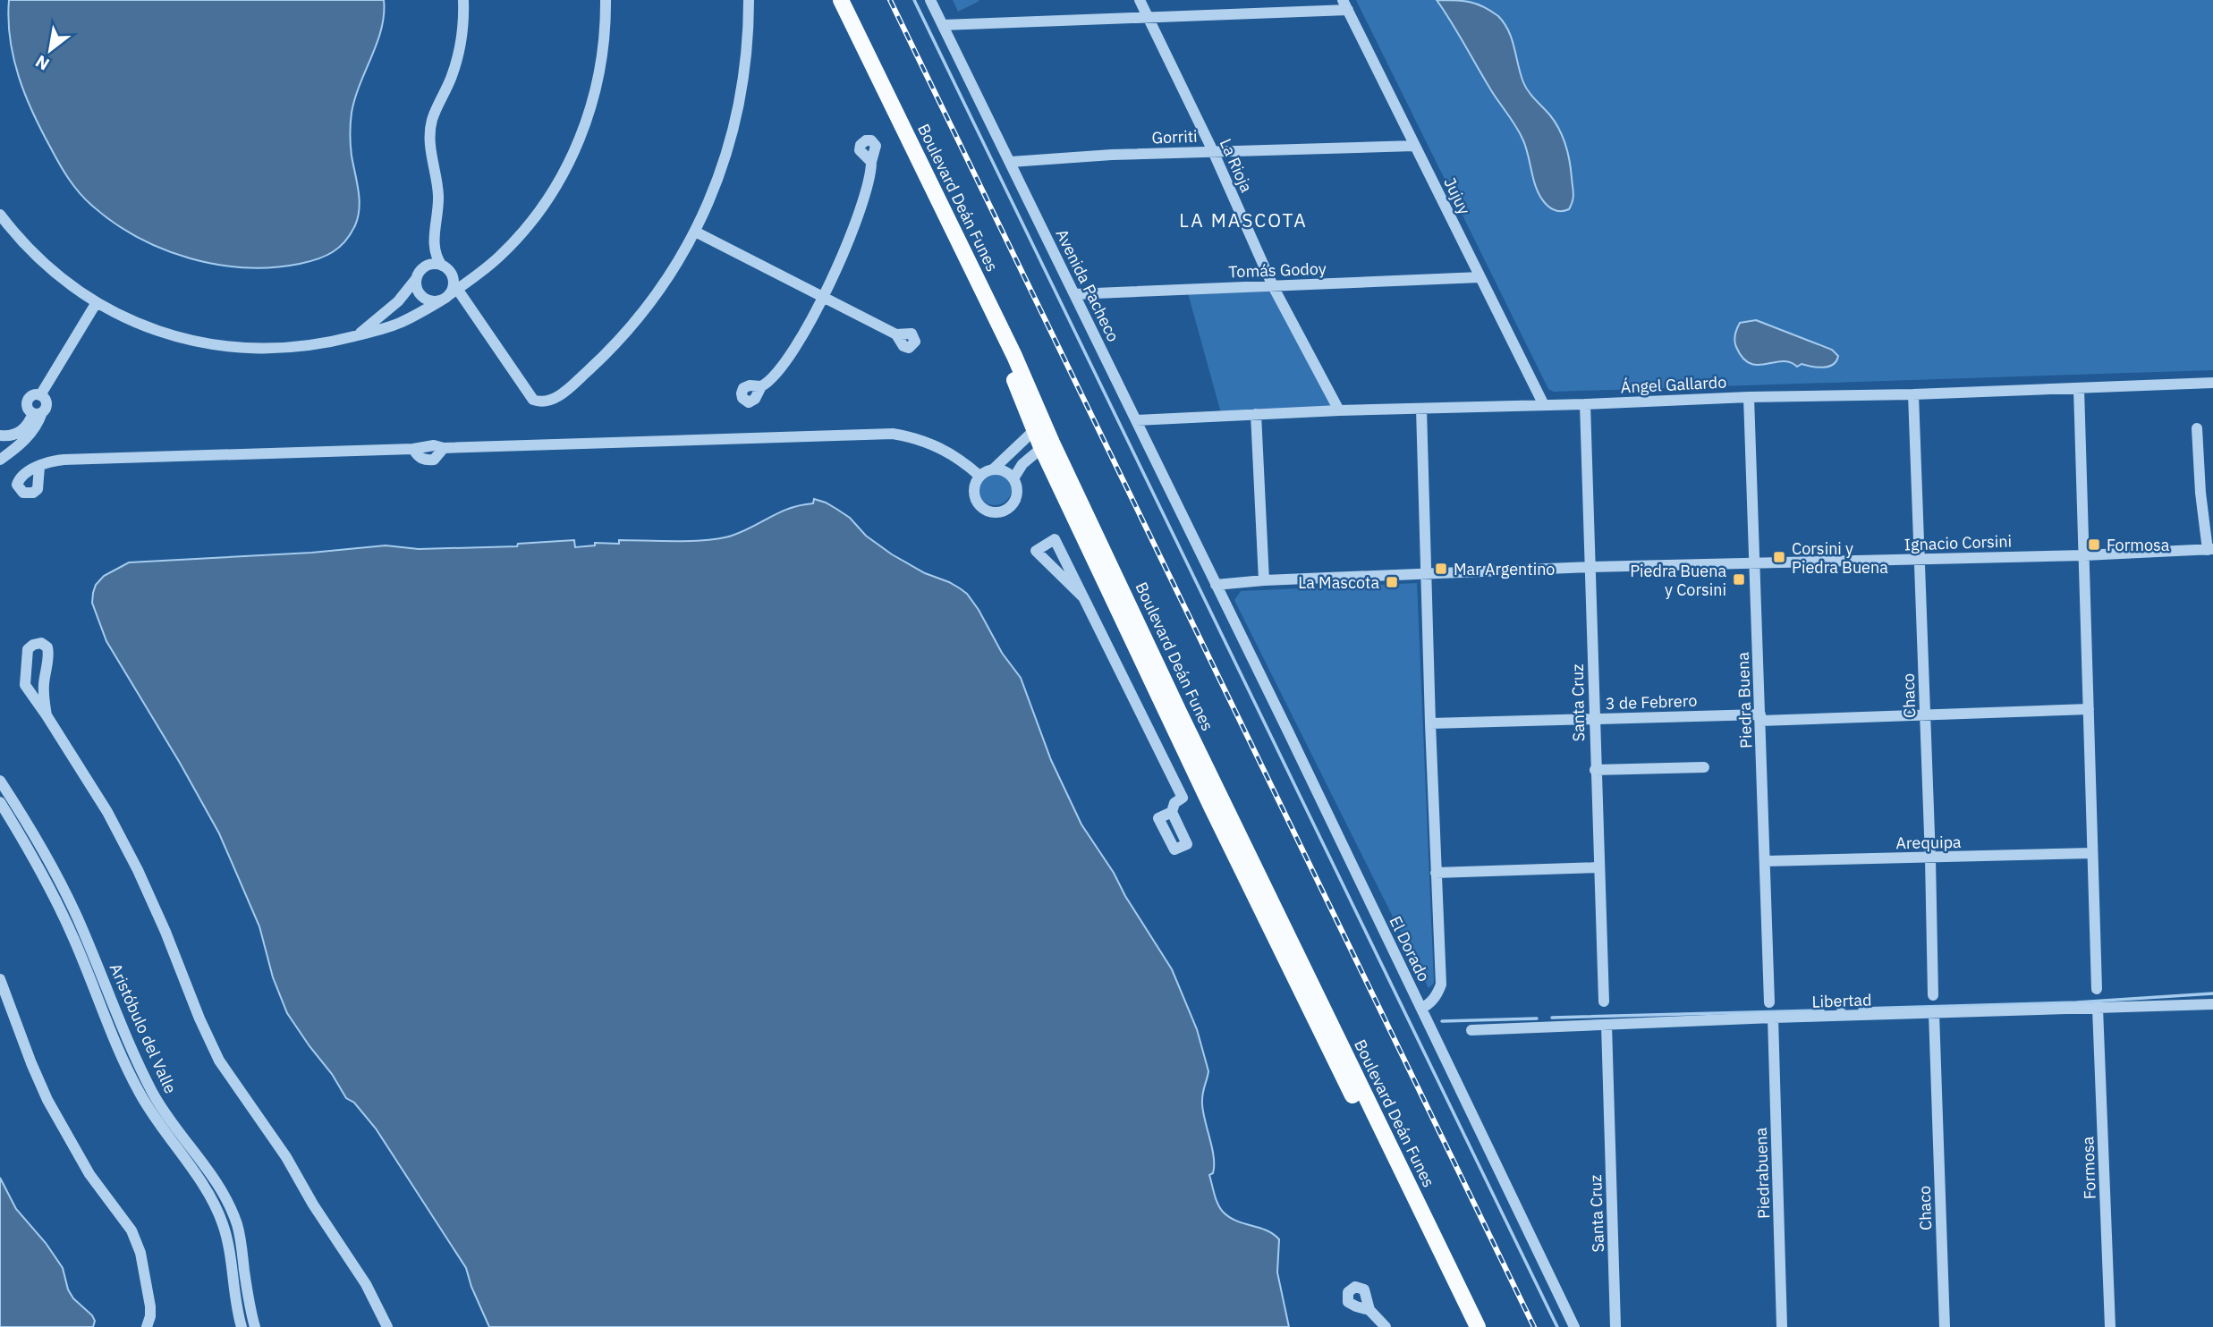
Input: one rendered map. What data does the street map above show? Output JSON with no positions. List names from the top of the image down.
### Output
{
  "streets": {
    "main road": ["Boulevard Deán Funes"],
    "street": [
      "Gorriti",
      "La Rioja",
      "Jujuy",
      "Tomás Godoy",
      "Avenida Pacheco",
      "Ángel Gallardo",
      "Ignacio Corsini",
      "Chaco",
      "Piedra Buena",
      "3 de Febrero",
      "Santa Cruz",
      "Arequipa",
      "El Dorado",
      "Libertad",
      "Aristóbulo del Valle",
      "Formosa",
      "Piedrabuena"
    ]
  },
  "crossings": [
    ["Gorriti", "La Rioja"],
    ["Gorriti", "Jujuy"],
    ["Gorriti", "Avenida Pacheco"],
    ["La Rioja", "Tomás Godoy"],
    ["La Rioja", "Ángel Gallardo"],
    ["Jujuy", "Tomás Godoy"],
    ["Jujuy", "Ángel Gallardo"],
    ["Tomás Godoy", "Avenida Pacheco"],
    ["Avenida Pacheco", "Ángel Gallardo"],
    ["Avenida Pacheco", "Ignacio Corsini"],
    ["Avenida Pacheco", "El Dorado"],
    ["Ángel Gallardo", "Chaco"],
    ["Ángel Gallardo", "Piedra Buena"],
    ["Ángel Gallardo", "Santa Cruz"],
    ["Ignacio Corsini", "Chaco"],
    ["Ignacio Corsini", "Piedra Buena"],
    ["Ignacio Corsini", "Santa Cruz"],
    ["Ignacio Corsini", "El Dorado"],
    ["Chaco", "3 de Febrero"],
    ["Chaco", "Arequipa"],
    ["Chaco", "Libertad"],
    ["Piedra Buena", "3 de Febrero"],
    ["Piedra Buena", "Arequipa"],
    ["3 de Febrero", "Santa Cruz"],
    ["Santa Cruz", "Libertad"],
    ["Libertad", "Formosa"],
    ["Libertad", "Piedrabuena"]
  ],
  "districts": ["LA MASCOTA"],
  "places": {
    "transit": [
      "Formosa",
      "Corsini y Piedra Buena",
      "Mar Argentino",
      "Piedra Buena y Corsini",
      "La Mascota"
    ]
  },
  "north": "bottom left"
}
